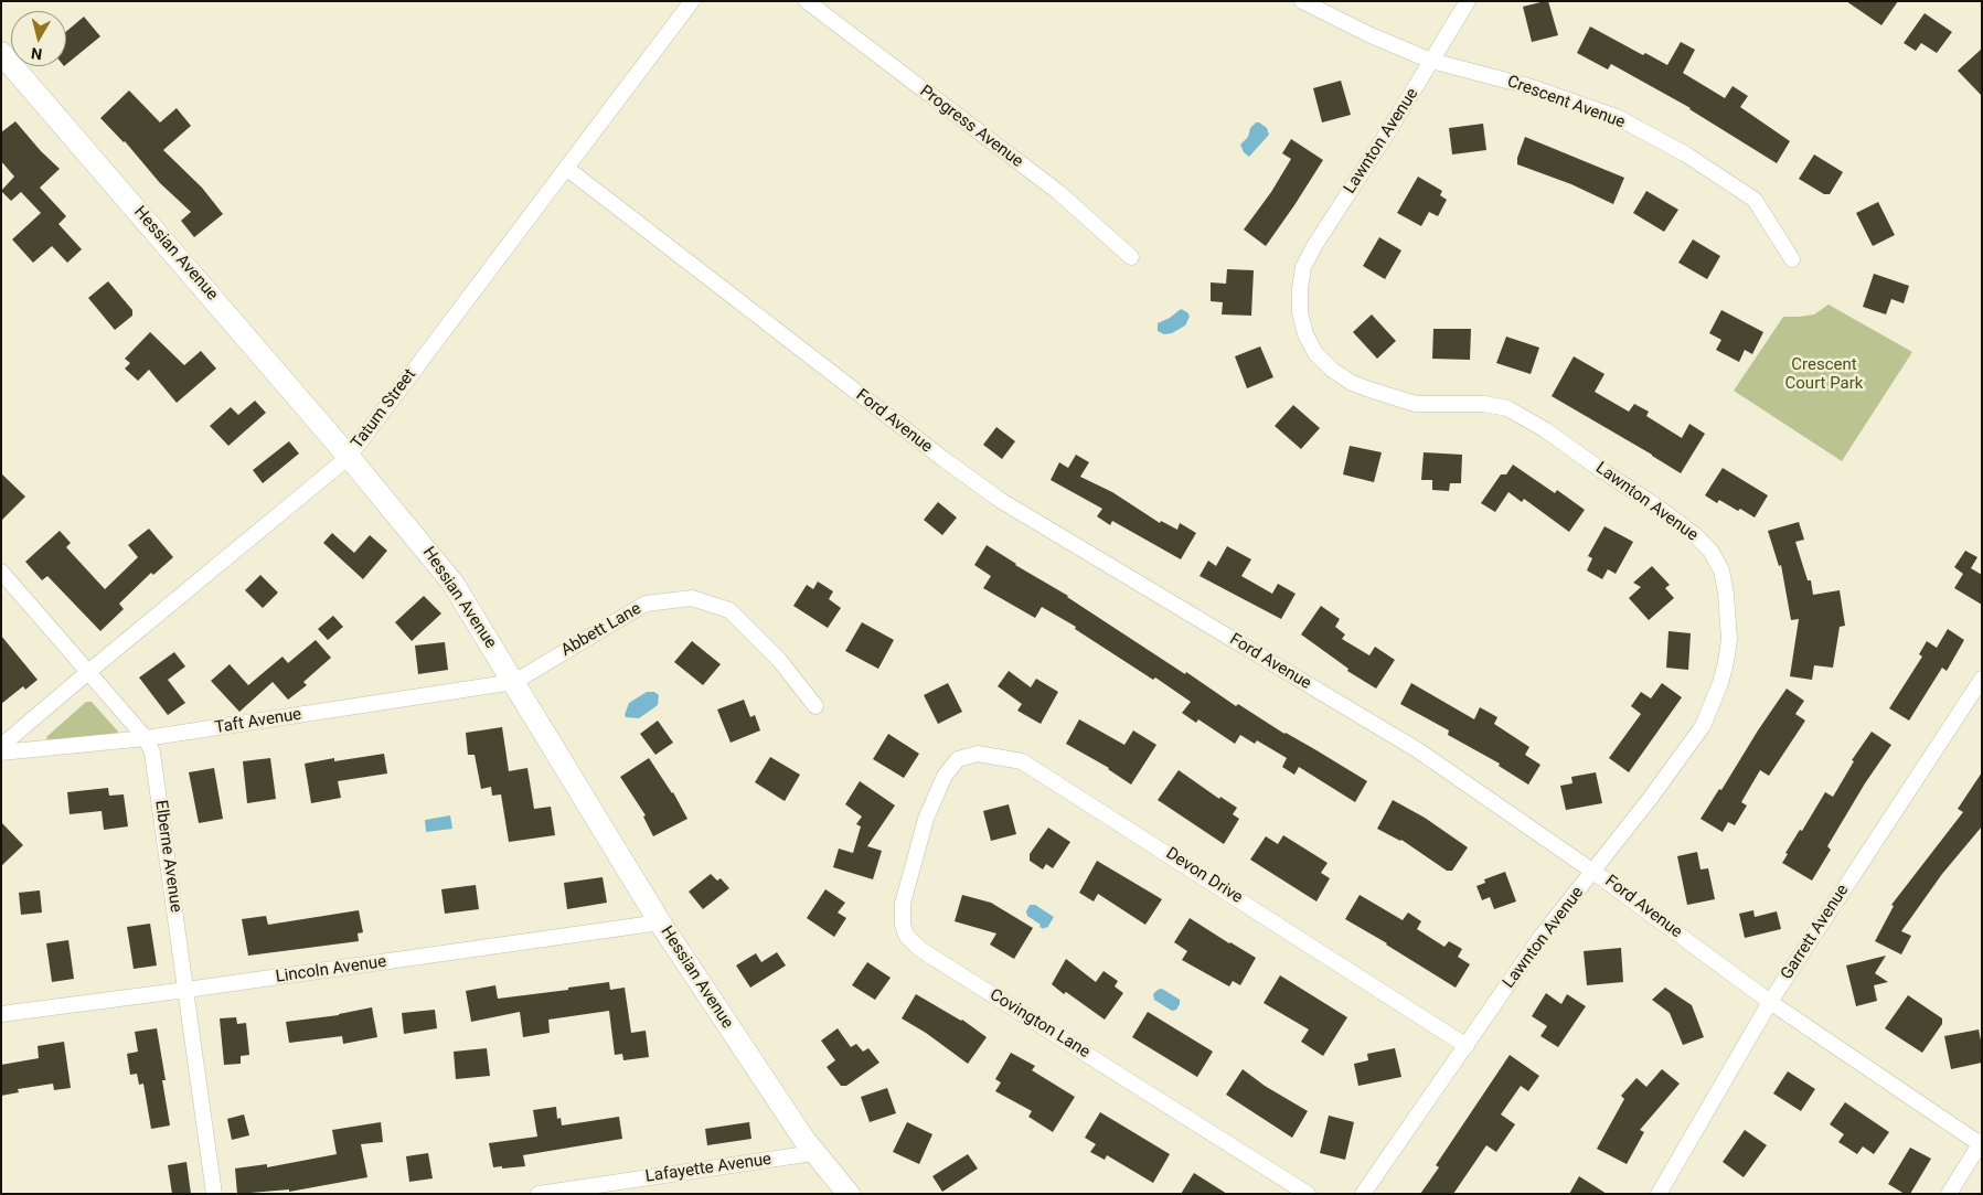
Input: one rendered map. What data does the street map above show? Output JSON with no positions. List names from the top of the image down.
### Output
{
  "streets": {
    "main road": ["Hessian Avenue"],
    "street": [
      "Crescent Avenue",
      "Progress Avenue",
      "Lawnton Avenue",
      "Tatum Street",
      "Ford Avenue",
      "Abbett Lane",
      "Taft Avenue",
      "Elberne Avenue",
      "Devon Drive",
      "Garrett Avenue",
      "Lincoln Avenue",
      "Covington Lane",
      "Lafayette Avenue"
    ]
  },
  "crossings": [
    ["Crescent Avenue", "Lawnton Avenue"],
    ["Lawnton Avenue", "Ford Avenue"],
    ["Lawnton Avenue", "Devon Drive"],
    ["Hessian Avenue", "Tatum Street"],
    ["Hessian Avenue", "Abbett Lane"],
    ["Hessian Avenue", "Taft Avenue"],
    ["Hessian Avenue", "Lincoln Avenue"],
    ["Hessian Avenue", "Lafayette Avenue"],
    ["Tatum Street", "Ford Avenue"],
    ["Tatum Street", "Elberne Avenue"],
    ["Ford Avenue", "Garrett Avenue"],
    ["Abbett Lane", "Taft Avenue"],
    ["Taft Avenue", "Elberne Avenue"],
    ["Elberne Avenue", "Lincoln Avenue"],
    ["Devon Drive", "Covington Lane"]
  ],
  "parks": ["Crescent Court Park"],
  "north": "bottom"
}
